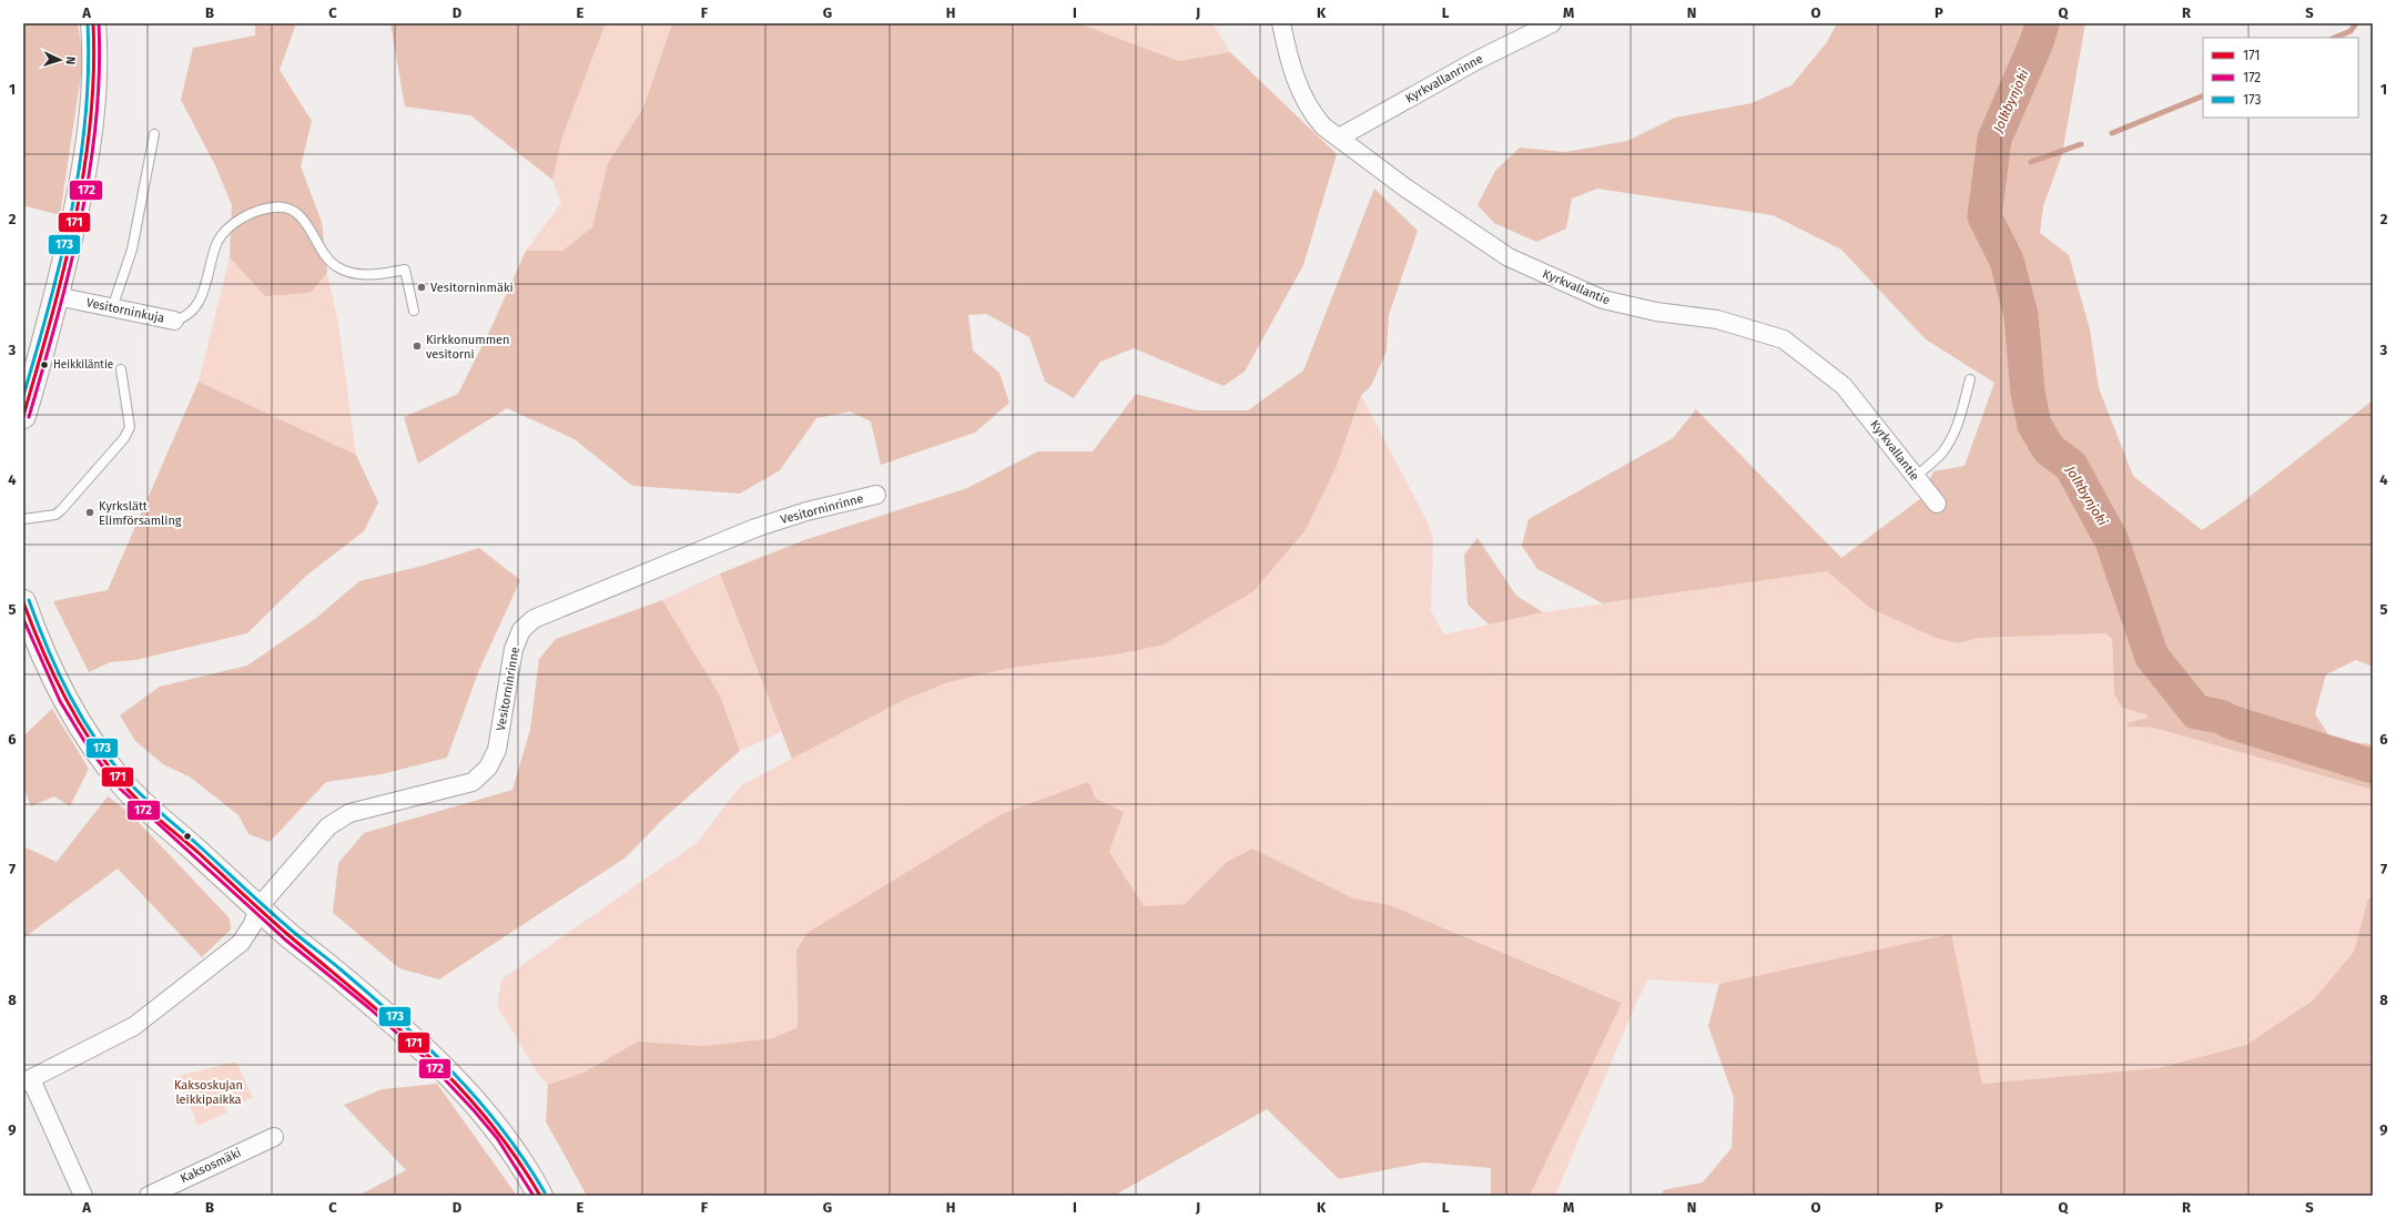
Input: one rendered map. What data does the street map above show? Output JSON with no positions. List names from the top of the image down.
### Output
{
  "streets": {
    "street": [
      "Kyrkvallanrinne",
      "Kyrkvallantie",
      "Vesitorninkuja",
      "Vesitorninrinne",
      "Kaksosmäki"
    ]
  },
  "crossings": [
    ["Kyrkvallanrinne", "Kyrkvallantie"]
  ],
  "water": ["Jolkbynjoki"],
  "parks": ["Kaksoskujan leikkipaikka"],
  "places": [
    "Vesitorninmäki",
    "Kirkkonummen vesitorni",
    "Heikkiläntie",
    "Kyrkslätt Elimförsamling"
  ],
  "lines": ["transit line 171", "transit line 172", "transit line 173"],
  "legend": ["171", "172", "173"],
  "north": "right",
  "grid": {
    "columns": [
      "A",
      "B",
      "C",
      "D",
      "E",
      "F",
      "G",
      "H",
      "I",
      "J",
      "K",
      "L",
      "M",
      "N",
      "O",
      "P",
      "Q",
      "R",
      "S"
    ],
    "rows": [
      "1",
      "2",
      "3",
      "4",
      "5",
      "6",
      "7",
      "8",
      "9"
    ]
  }
}
